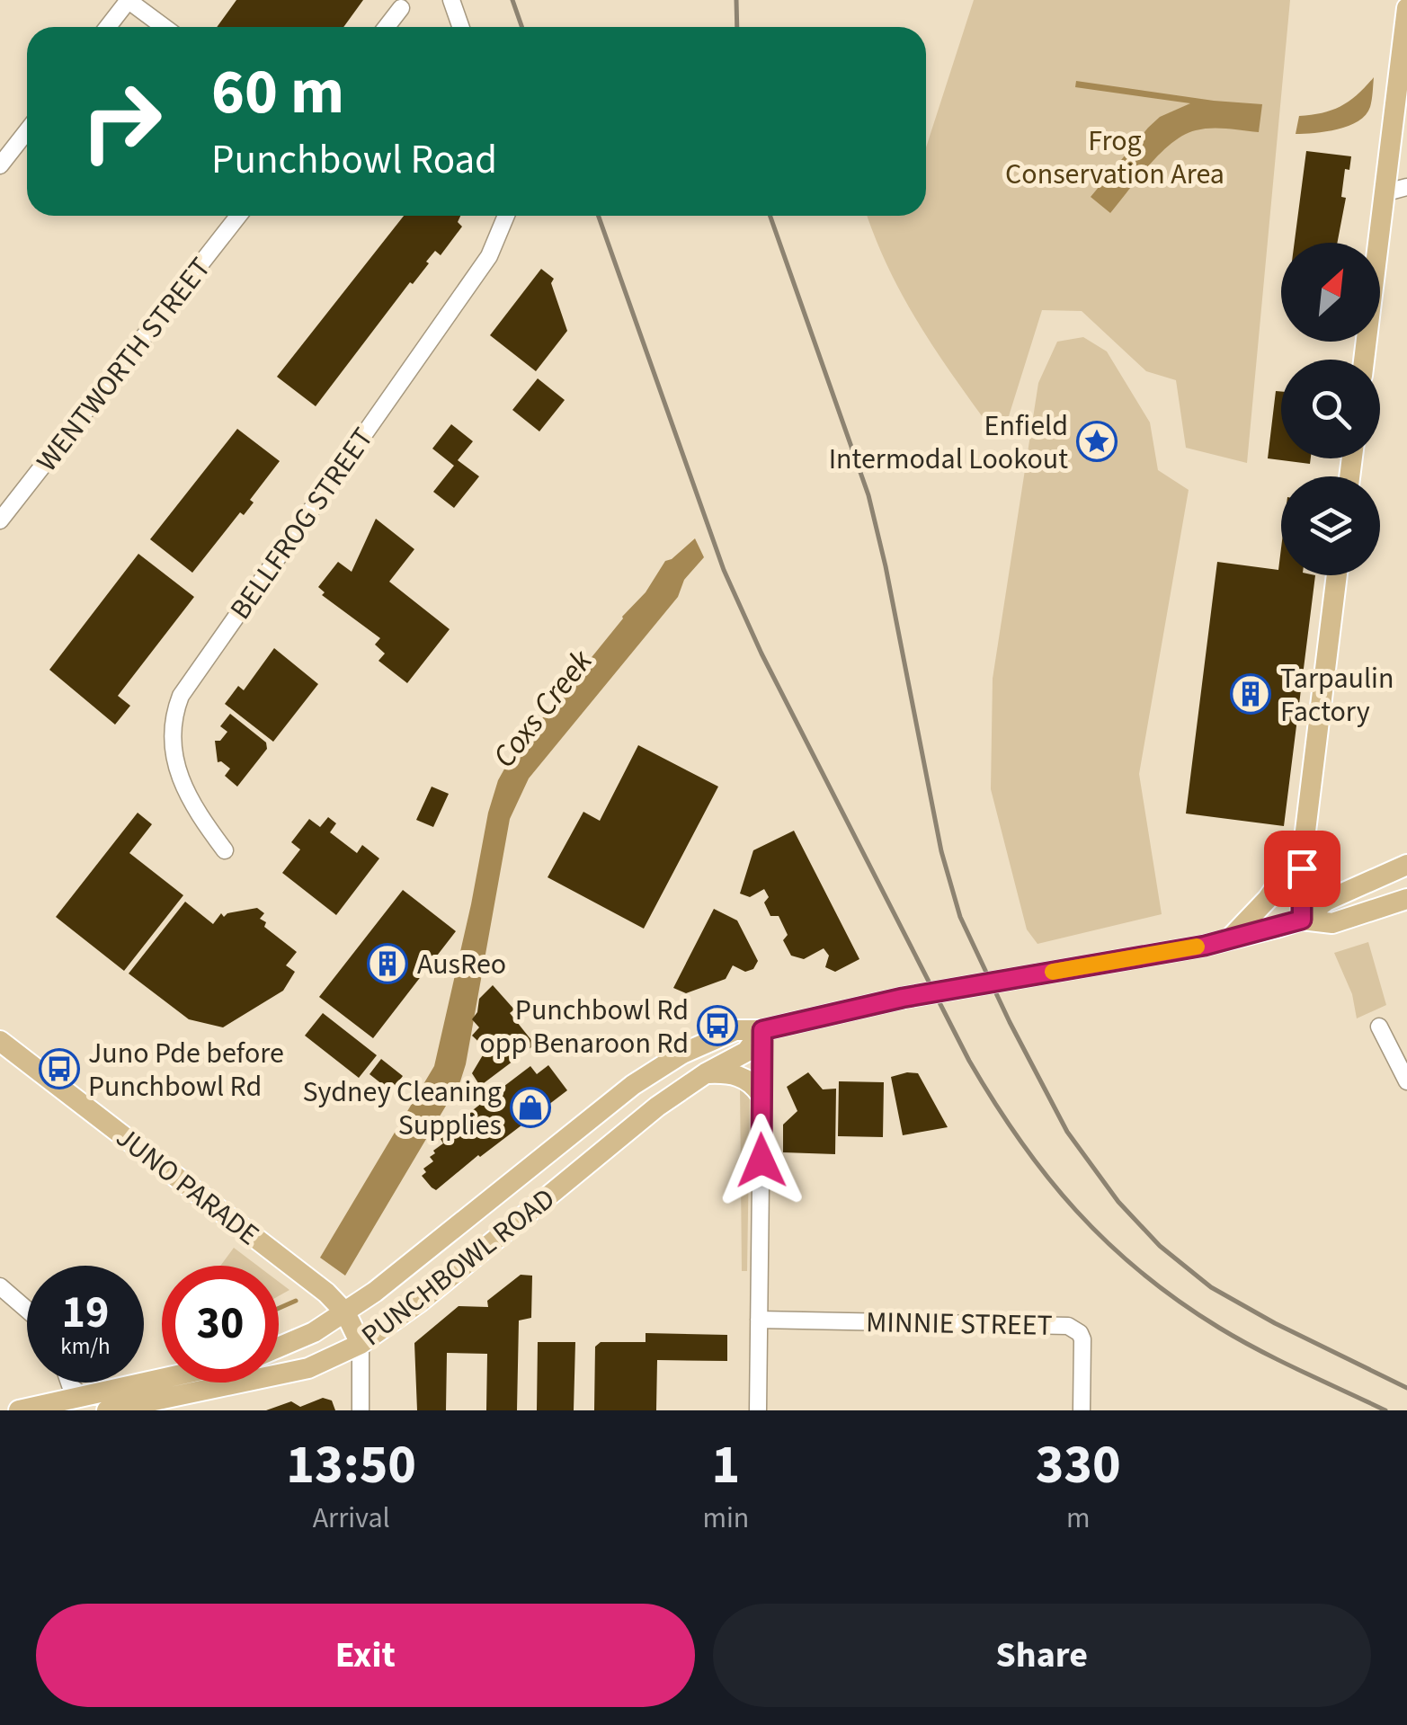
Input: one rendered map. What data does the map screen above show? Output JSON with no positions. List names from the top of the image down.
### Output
{
  "streets": {
    "main road": ["JUNO PARADE", "PUNCHBOWL ROAD"],
    "street": ["WENTWORTH STREET", "BELLFROG STREET", "MINNIE STREET"]
  },
  "crossings": [
    ["JUNO PARADE", "PUNCHBOWL ROAD"]
  ],
  "water": ["Coxs Creek"],
  "parks": ["Frog Conservation Area"],
  "places": {
    "place": ["Enfield Intermodal Lookout"],
    "building": ["Tarpaulin Factory", "AusReo"],
    "bus stop": ["Punchbowl Rd opp Benaroon Rd", "Juno Pde before Punchbowl Rd"],
    "shop": ["Sydney Cleaning Supplies"]
  },
  "north": "top right",
  "page": {
    "turn": ["60 m", "Punchbowl Road"],
    "speed": "19 km/h",
    "limit": "30",
    "eta": [
      "13:50",
      "Arrival",
      "1",
      "min",
      "330",
      "m"
    ],
    "buttons": ["Exit", "Share"]
  }
}
